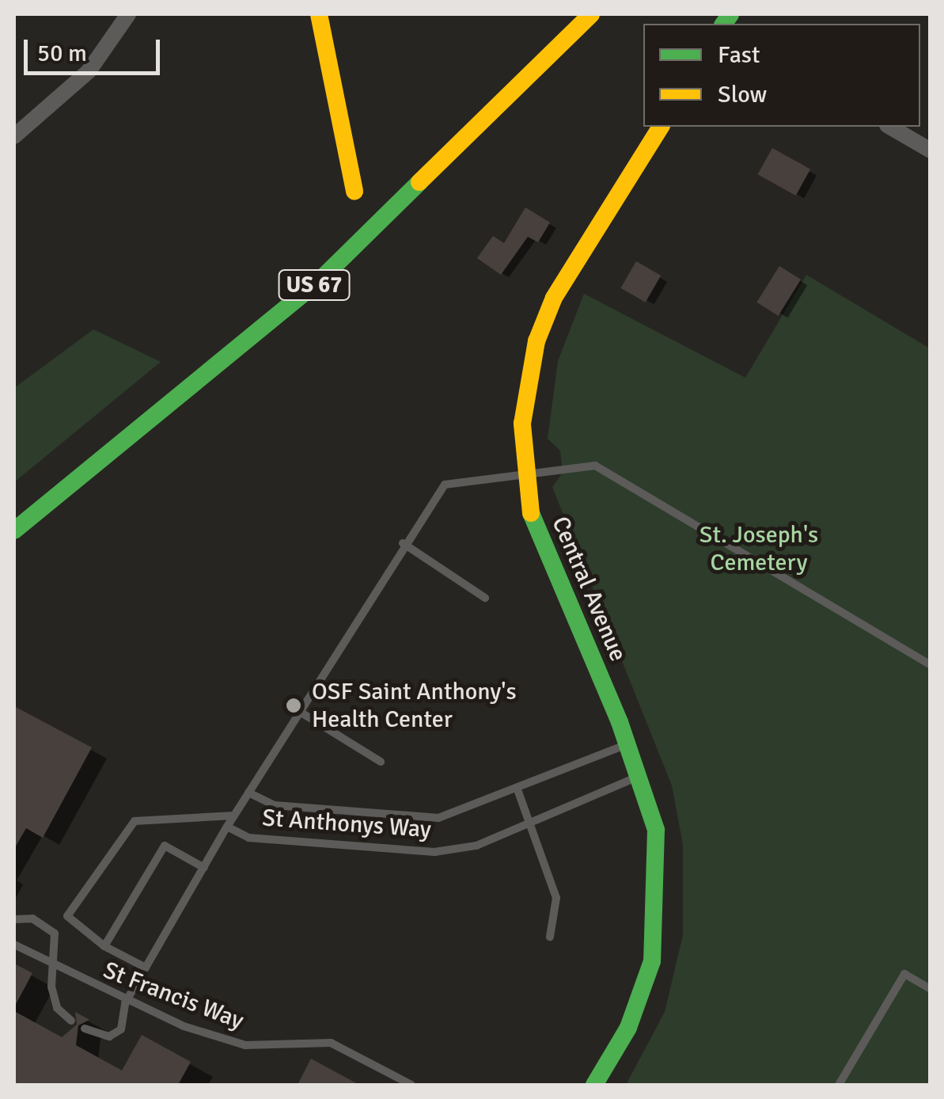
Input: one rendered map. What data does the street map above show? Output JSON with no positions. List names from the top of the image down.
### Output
{
  "streets": {
    "main road": ["US 67", "Central Avenue"],
    "lane": ["St Anthonys Way", "St Francis Way"]
  },
  "crossings": [
    ["Central Avenue", "St Anthonys Way"]
  ],
  "parks": ["St. Joseph's Cemetery"],
  "places": ["OSF Saint Anthony's Health Center"],
  "legend": ["Fast", "Slow"],
  "scale_bar": "50 m"
}
